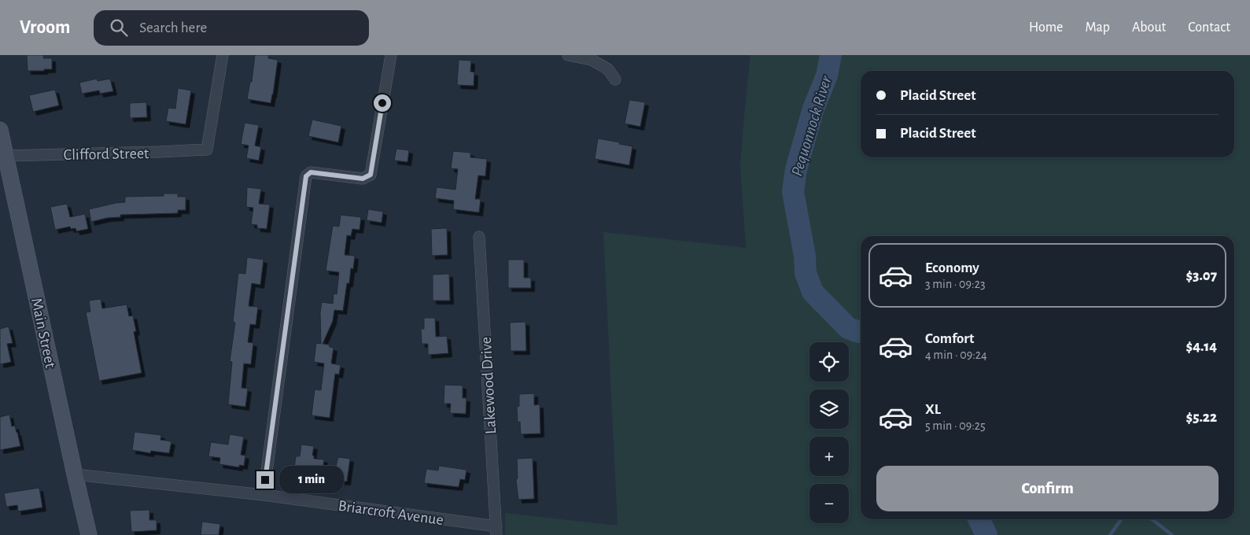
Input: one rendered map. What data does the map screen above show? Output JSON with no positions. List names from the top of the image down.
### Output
{
  "streets": {
    "main road": ["Main Street"],
    "street": ["Clifford Street", "Lakewood Drive", "Briarcroft Avenue"]
  },
  "crossings": [
    ["Clifford Street", "Main Street"],
    ["Main Street", "Briarcroft Avenue"],
    ["Lakewood Drive", "Briarcroft Avenue"]
  ],
  "water": ["Pequonnock River"],
  "page": {
    "header": "Vroom",
    "search": "Search here",
    "nav": [
      "Home",
      "Map",
      "About",
      "Contact"
    ],
    "banner": ["Placid Street", "Placid Street"],
    "list": [
      {
        "name": "Economy",
        "note": "3 min · 09:23",
        "value": "$3.07"
      },
      {
        "name": "Comfort",
        "note": "4 min · 09:24",
        "value": "$4.14"
      },
      {
        "name": "XL",
        "note": "5 min · 09:25",
        "value": "$5.22"
      }
    ],
    "map_buttons": ["+", "−"],
    "buttons": "Confirm",
    "bubble": "1 min"
  }
}
